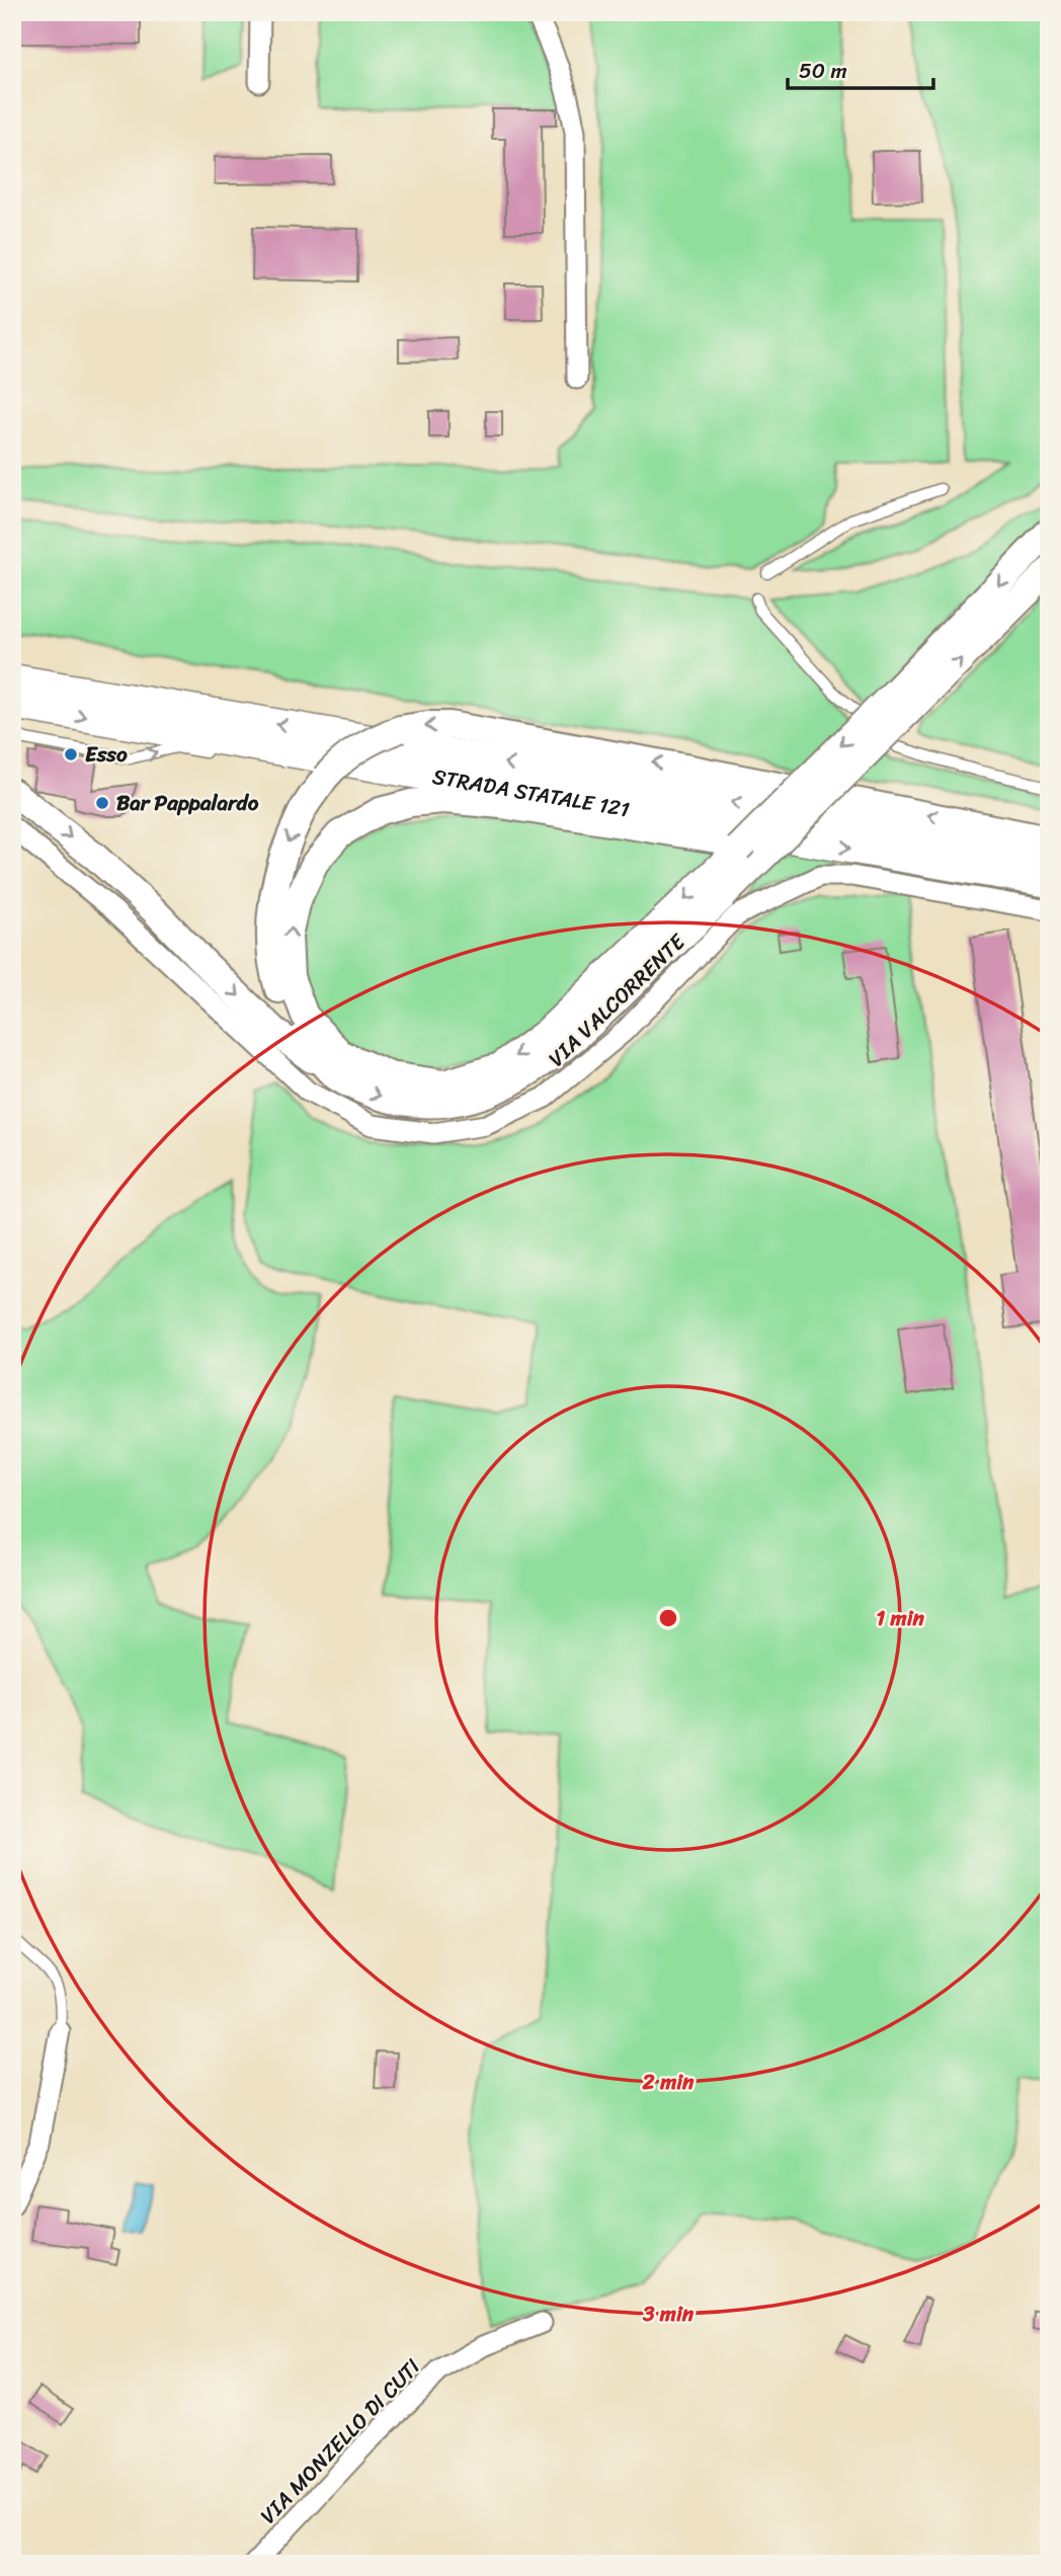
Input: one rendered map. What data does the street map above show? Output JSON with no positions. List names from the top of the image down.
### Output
{
  "streets": {
    "main road": ["STRADA STATALE 121"],
    "street": ["VIA VALCORRENTE", "VIA MONZELLO DI CUTI"]
  },
  "places": ["Esso", "Bar Pappalardo"],
  "scale_bar": "50 m",
  "rings": ["1 min", "2 min", "3 min"]
}
